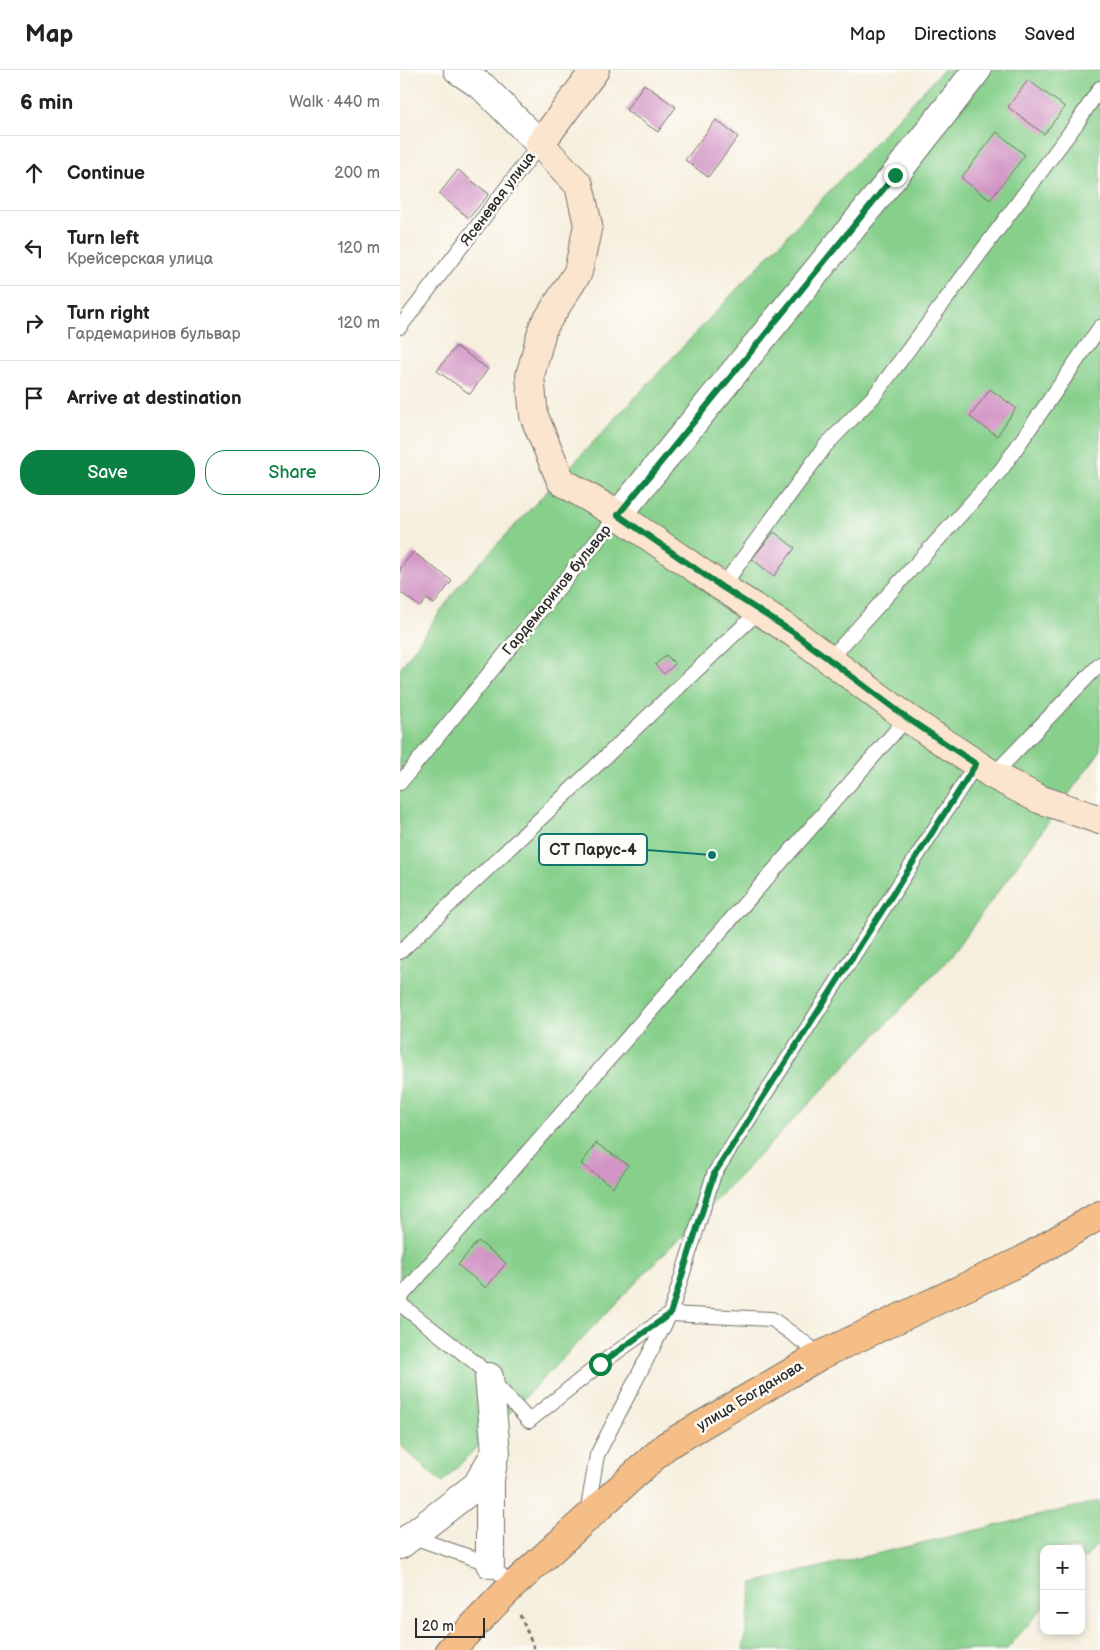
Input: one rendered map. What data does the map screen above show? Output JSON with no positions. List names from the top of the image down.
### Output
{
  "streets": {
    "main road": ["улица Богданова"],
    "street": ["Ясеневая улица", "Гардемаринов бульвар"]
  },
  "places": ["СТ Парус-4"],
  "scale_bar": "20 m",
  "page": {
    "header": "Map",
    "nav": ["Map", "Directions", "Saved"],
    "heading": ["6 min", "Walk · 440 m"],
    "list": [
      ["Continue", "200 m"],
      ["Turn left", "Крейсерская улица", "120 m"],
      ["Turn right", "Гардемаринов бульвар", "120 m"],
      "Arrive at destination"
    ],
    "buttons": ["Save", "Share"],
    "map_buttons": ["+", "−"],
    "scale": "20 m"
  }
}
